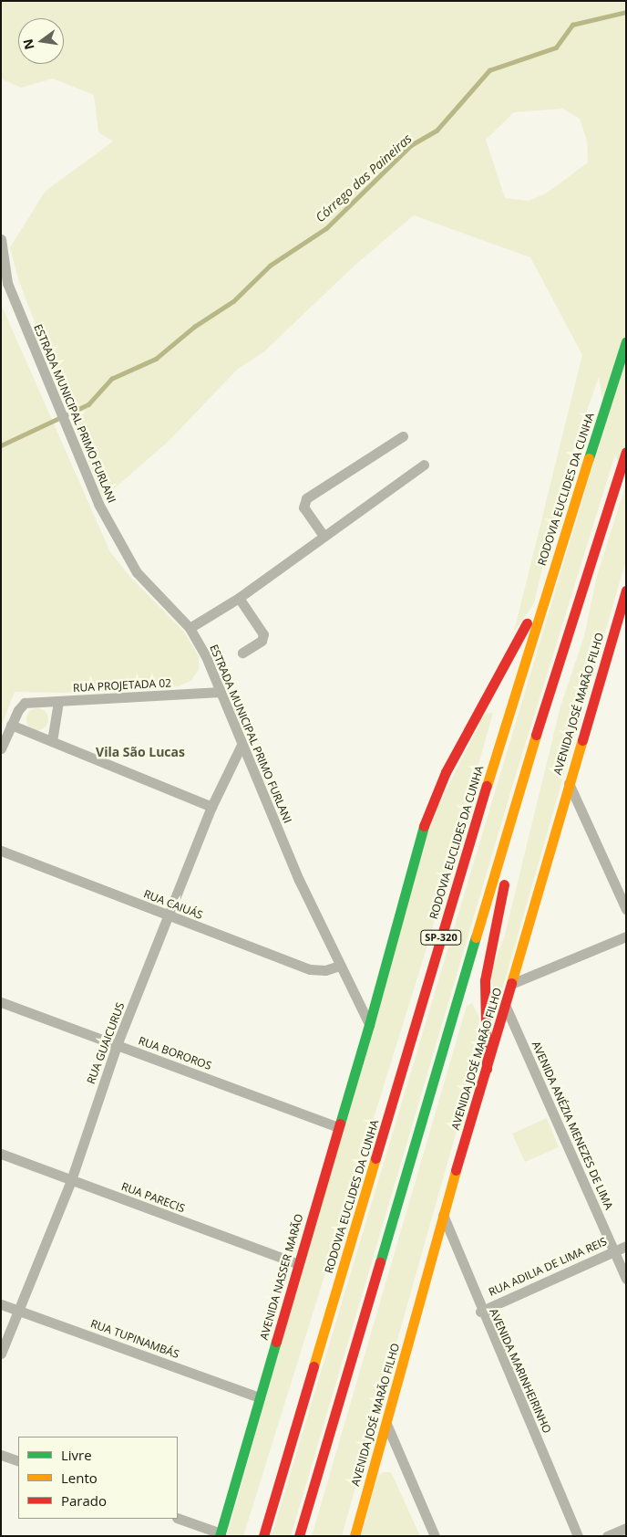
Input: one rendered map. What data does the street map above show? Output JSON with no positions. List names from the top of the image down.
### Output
{
  "streets": {
    "main road": [
      "RODOVIA EUCLIDES DA CUNHA",
      "AVENIDA JOSÉ MARÃO FILHO",
      "SP-320",
      "AVENIDA NASSER MARÃO"
    ],
    "street": [
      "ESTRADA MUNICIPAL PRIMO FURLANI",
      "RUA PROJETADA 02",
      "RUA CAIUÁS",
      "RUA GUAICURUS",
      "RUA BOROROS",
      "AVENIDA ANÉZIA MENEZES DE LIMA",
      "RUA PARECIS",
      "RUA ADILIA DE LIMA REIS",
      "RUA TUPINAMBÁS",
      "AVENIDA MARINHEIRINHO"
    ]
  },
  "crossings": [
    ["ESTRADA MUNICIPAL PRIMO FURLANI", "RUA PROJETADA 02"],
    ["ESTRADA MUNICIPAL PRIMO FURLANI", "RUA CAIUÁS"],
    ["ESTRADA MUNICIPAL PRIMO FURLANI", "RUA GUAICURUS"],
    ["ESTRADA MUNICIPAL PRIMO FURLANI", "AVENIDA NASSER MARÃO"],
    ["RODOVIA EUCLIDES DA CUNHA", "AVENIDA NASSER MARÃO"],
    ["AVENIDA JOSÉ MARÃO FILHO", "AVENIDA ANÉZIA MENEZES DE LIMA"],
    ["AVENIDA JOSÉ MARÃO FILHO", "AVENIDA MARINHEIRINHO"],
    ["RUA CAIUÁS", "RUA GUAICURUS"],
    ["RUA GUAICURUS", "RUA BOROROS"],
    ["RUA GUAICURUS", "RUA PARECIS"],
    ["RUA GUAICURUS", "RUA TUPINAMBÁS"],
    ["RUA BOROROS", "AVENIDA NASSER MARÃO"],
    ["AVENIDA ANÉZIA MENEZES DE LIMA", "RUA ADILIA DE LIMA REIS"],
    ["RUA PARECIS", "AVENIDA NASSER MARÃO"],
    ["RUA ADILIA DE LIMA REIS", "AVENIDA MARINHEIRINHO"],
    ["AVENIDA NASSER MARÃO", "RUA TUPINAMBÁS"]
  ],
  "districts": ["Vila São Lucas"],
  "water": ["Córrego das Paineiras"],
  "legend": ["Livre", "Lento", "Parado"],
  "north": "left"
}
